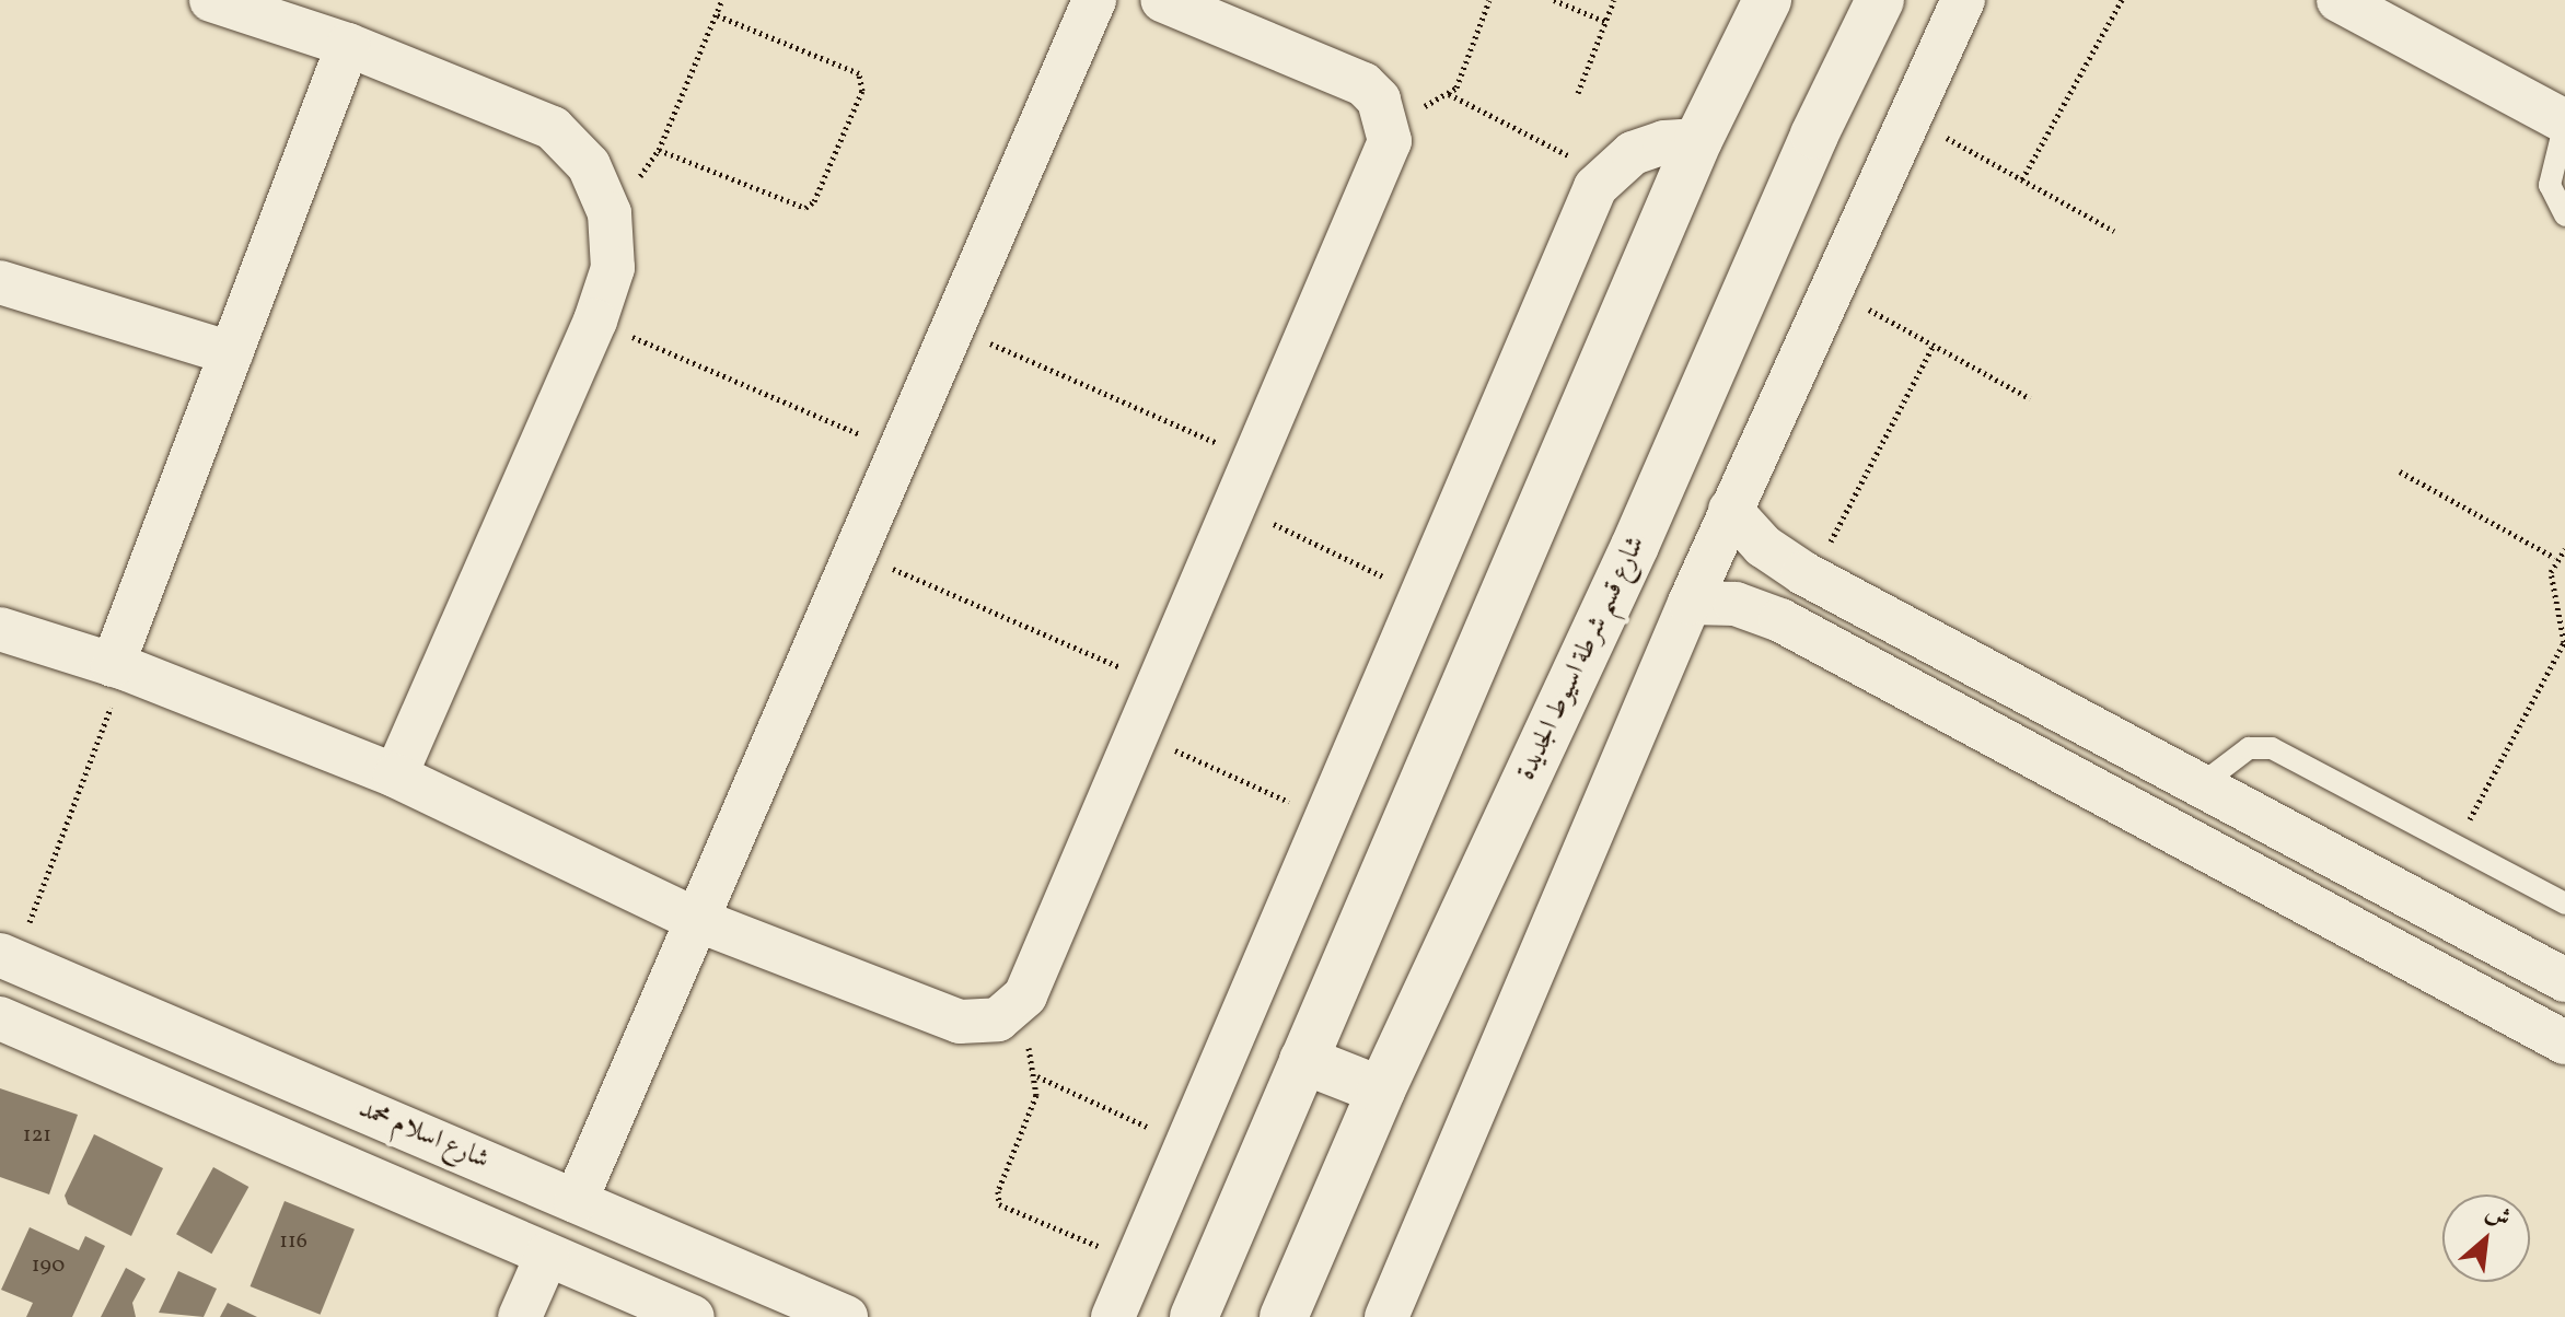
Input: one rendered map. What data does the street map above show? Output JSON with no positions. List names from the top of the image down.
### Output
{
  "streets": {
    "main road": ["شارع قسم شرطة اسيوط الجديدة"],
    "street": ["شارع اسلام محمد"]
  },
  "house_numbers": ["121", "116", "190"],
  "north": "top right"
}
